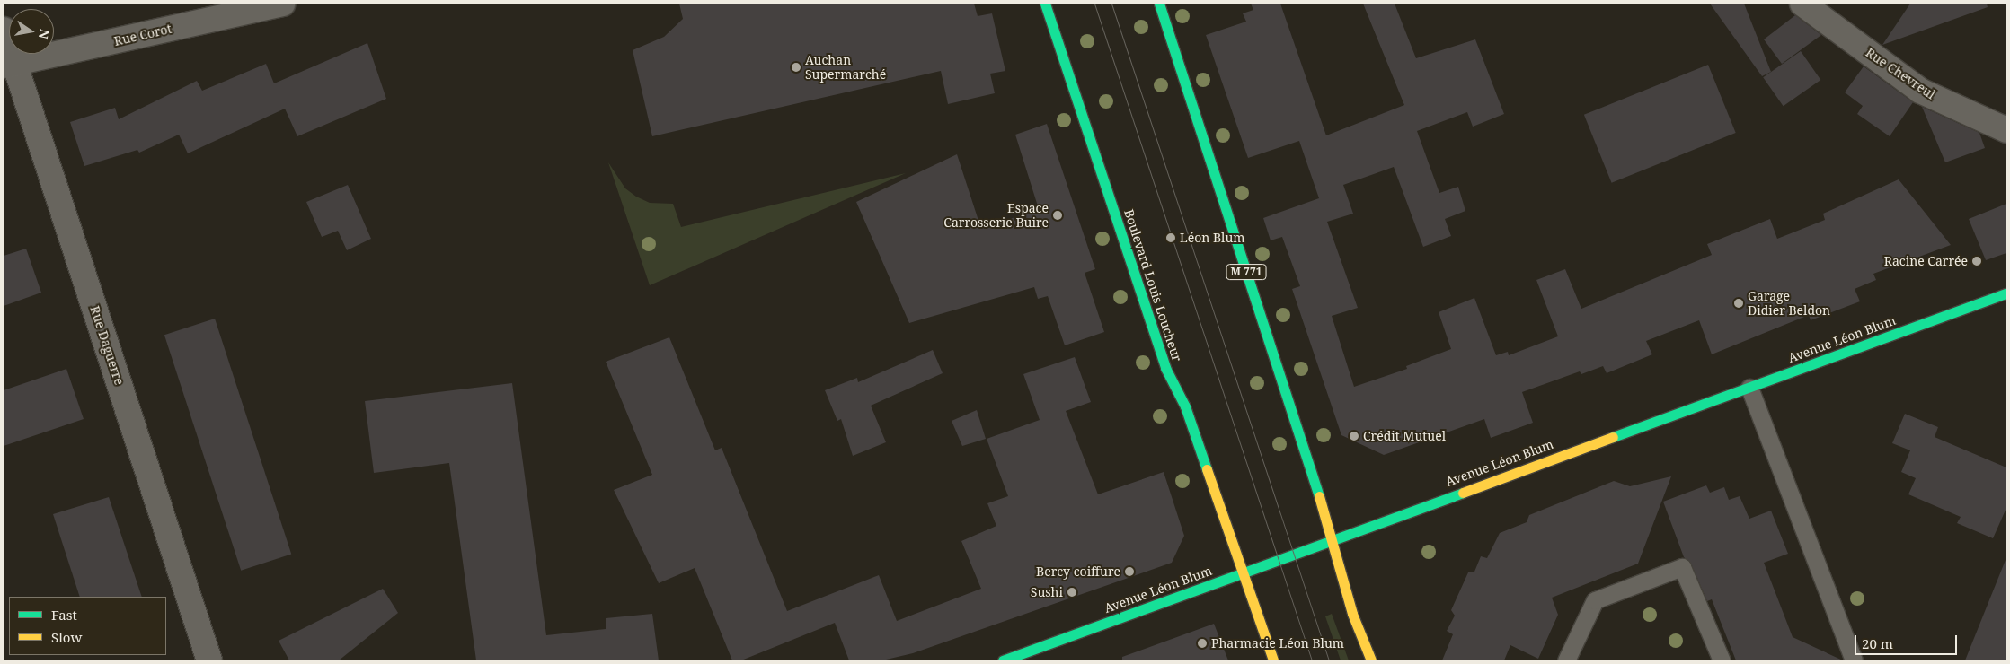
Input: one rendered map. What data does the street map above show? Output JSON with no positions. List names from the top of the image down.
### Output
{
  "streets": {
    "main road": ["M 771", "Boulevard Louis Loucheur", "Avenue Léon Blum"],
    "street": ["Rue Corot", "Rue Chevreul", "Rue Daguerre"]
  },
  "crossings": [
    ["Rue Corot", "Rue Daguerre"],
    ["M 771", "Avenue Léon Blum"],
    ["Boulevard Louis Loucheur", "Avenue Léon Blum"]
  ],
  "places": [
    "Auchan Supermarché",
    "Espace Carrosserie Buire",
    "Léon Blum",
    "Racine Carrée",
    "Garage Didier Beldon",
    "Crédit Mutuel",
    "Bercy coiffure",
    "Sushi",
    "Pharmacie Léon Blum"
  ],
  "legend": ["Fast", "Slow"],
  "scale_bar": "20 m",
  "north": "right"
}
